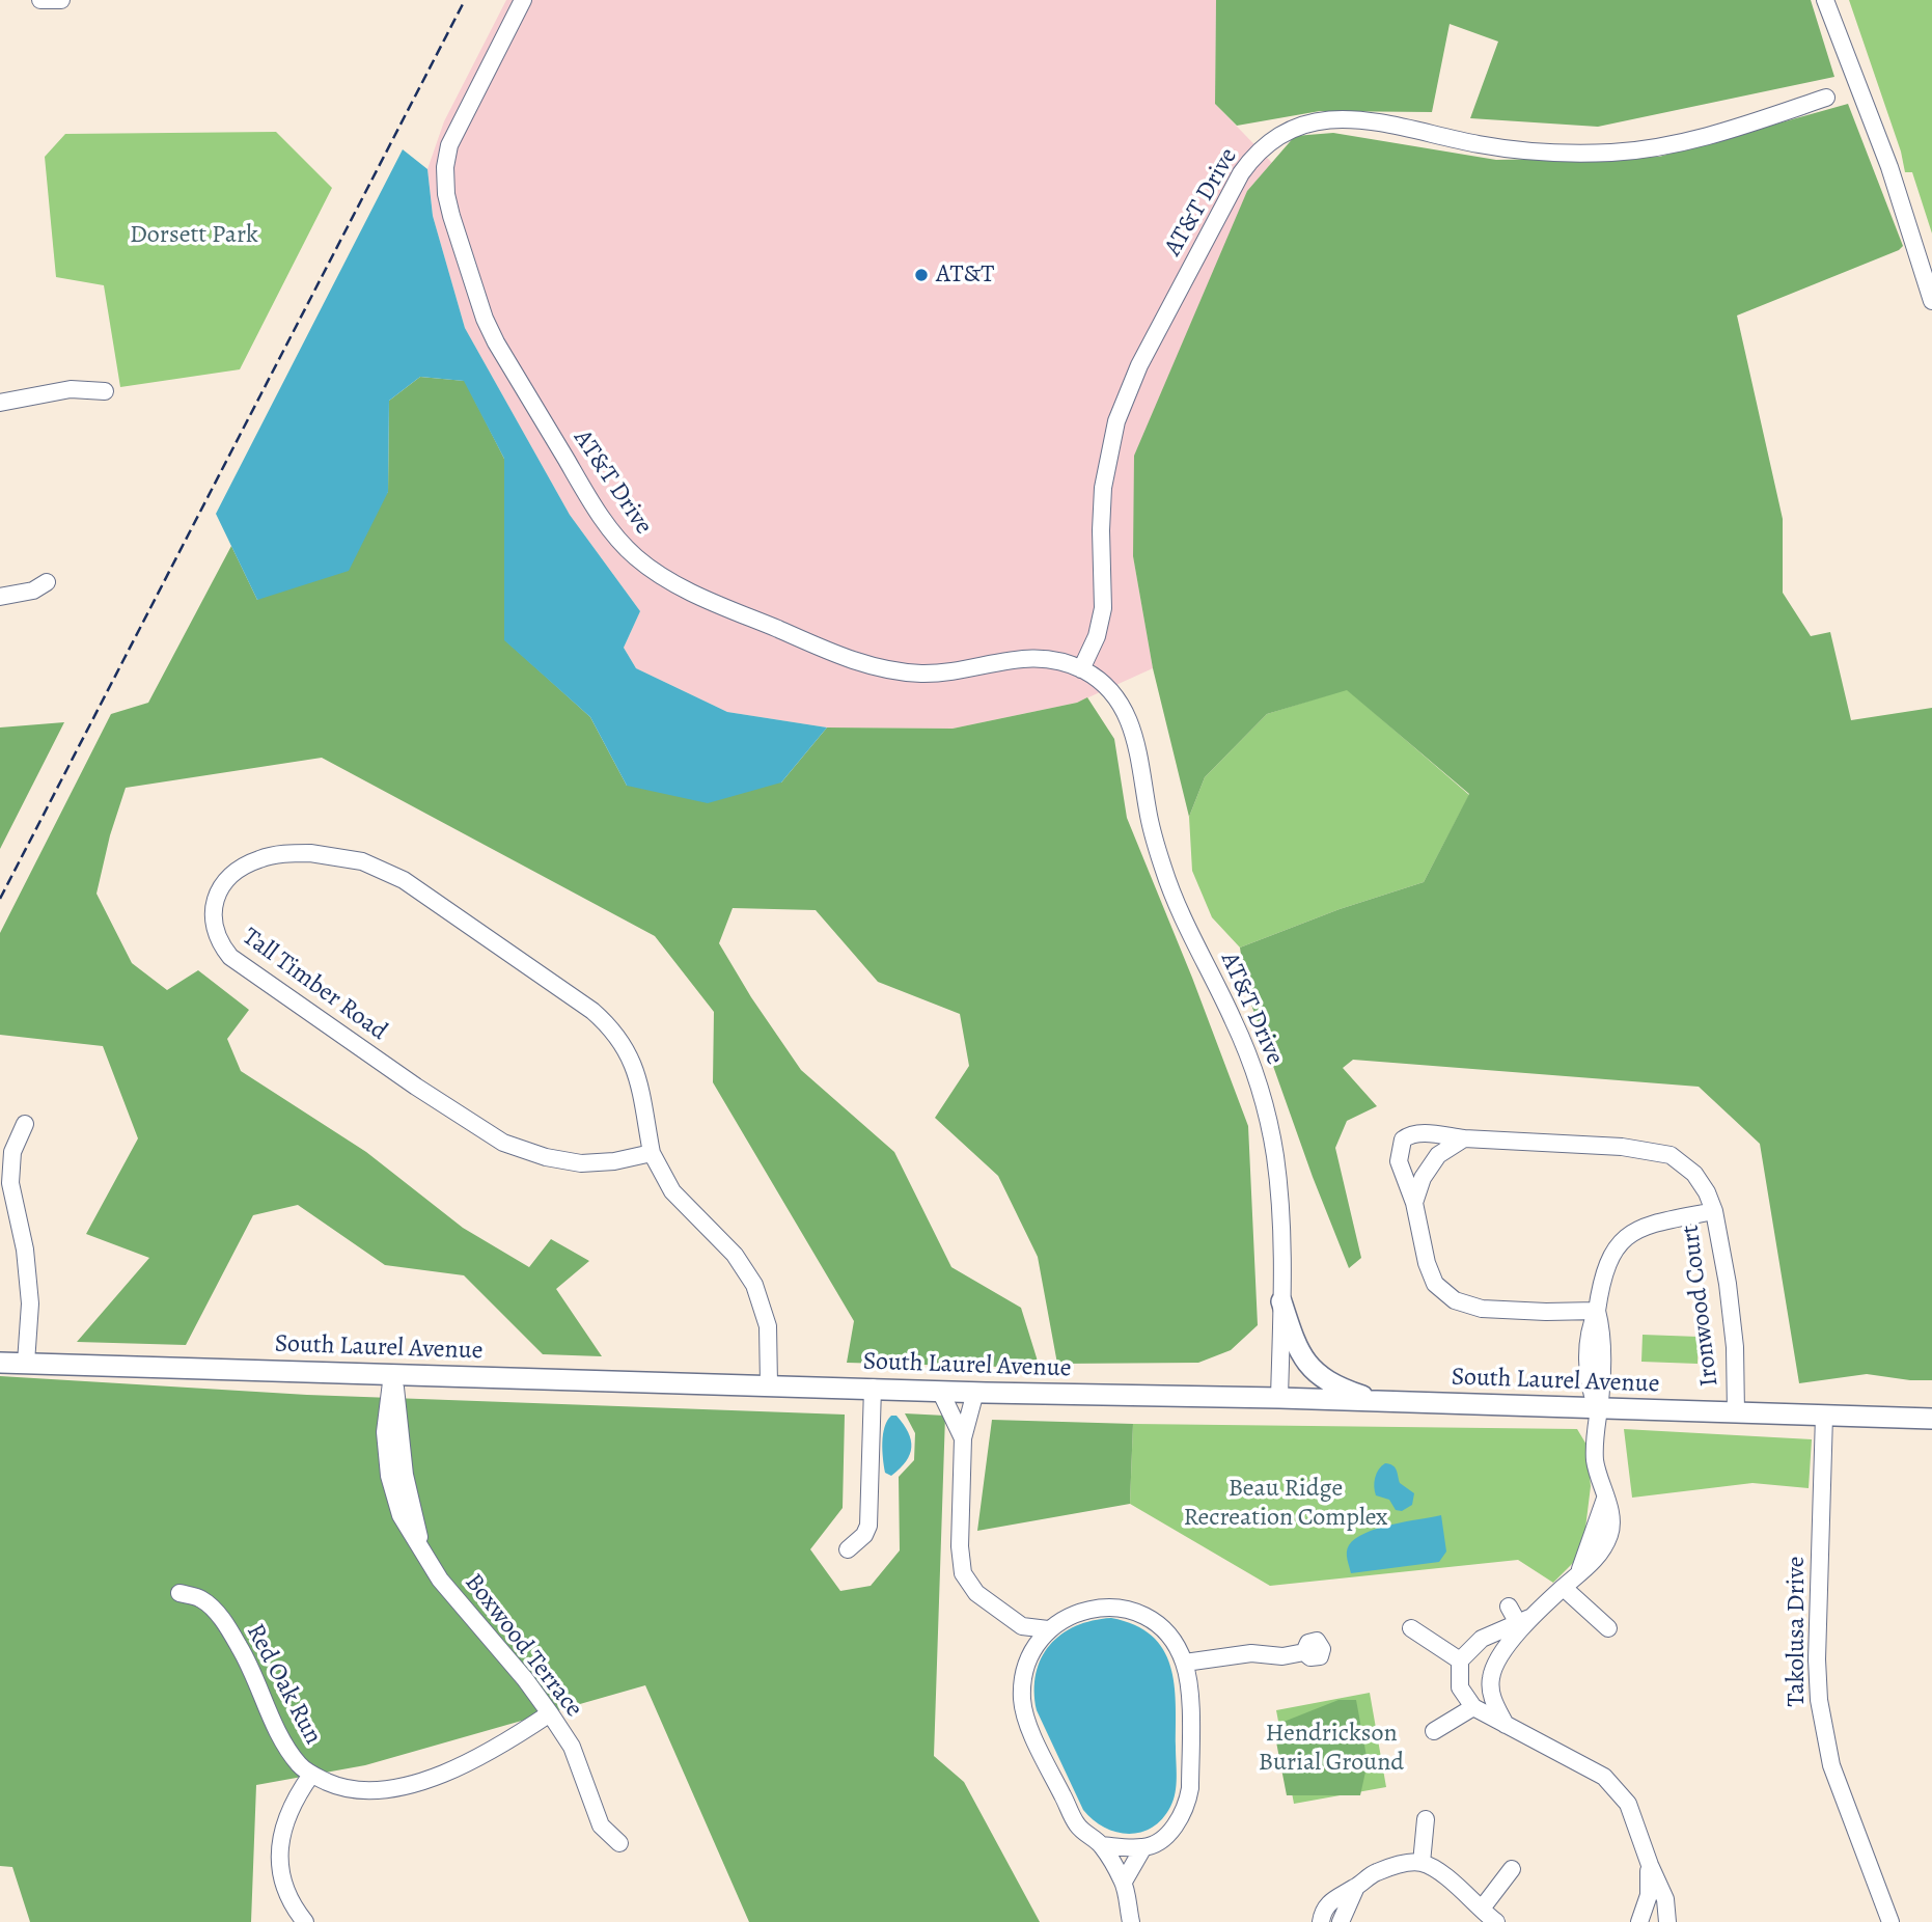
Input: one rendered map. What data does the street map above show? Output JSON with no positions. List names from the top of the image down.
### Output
{
  "streets": {
    "main road": ["South Laurel Avenue"],
    "street": [
      "AT&T Drive",
      "Tall Timber Road",
      "Ironwood Court",
      "Takolusa Drive",
      "Boxwood Terrace",
      "Red Oak Run"
    ]
  },
  "crossings": [
    ["AT&T Drive", "South Laurel Avenue"],
    ["Tall Timber Road", "South Laurel Avenue"],
    ["Ironwood Court", "South Laurel Avenue"],
    ["South Laurel Avenue", "Takolusa Drive"],
    ["South Laurel Avenue", "Boxwood Terrace"],
    ["Boxwood Terrace", "Red Oak Run"]
  ],
  "parks": ["Dorsett Park", "Beau Ridge Recreation Complex", "Hendrickson Burial Ground"],
  "places": ["AT&T"]
}
